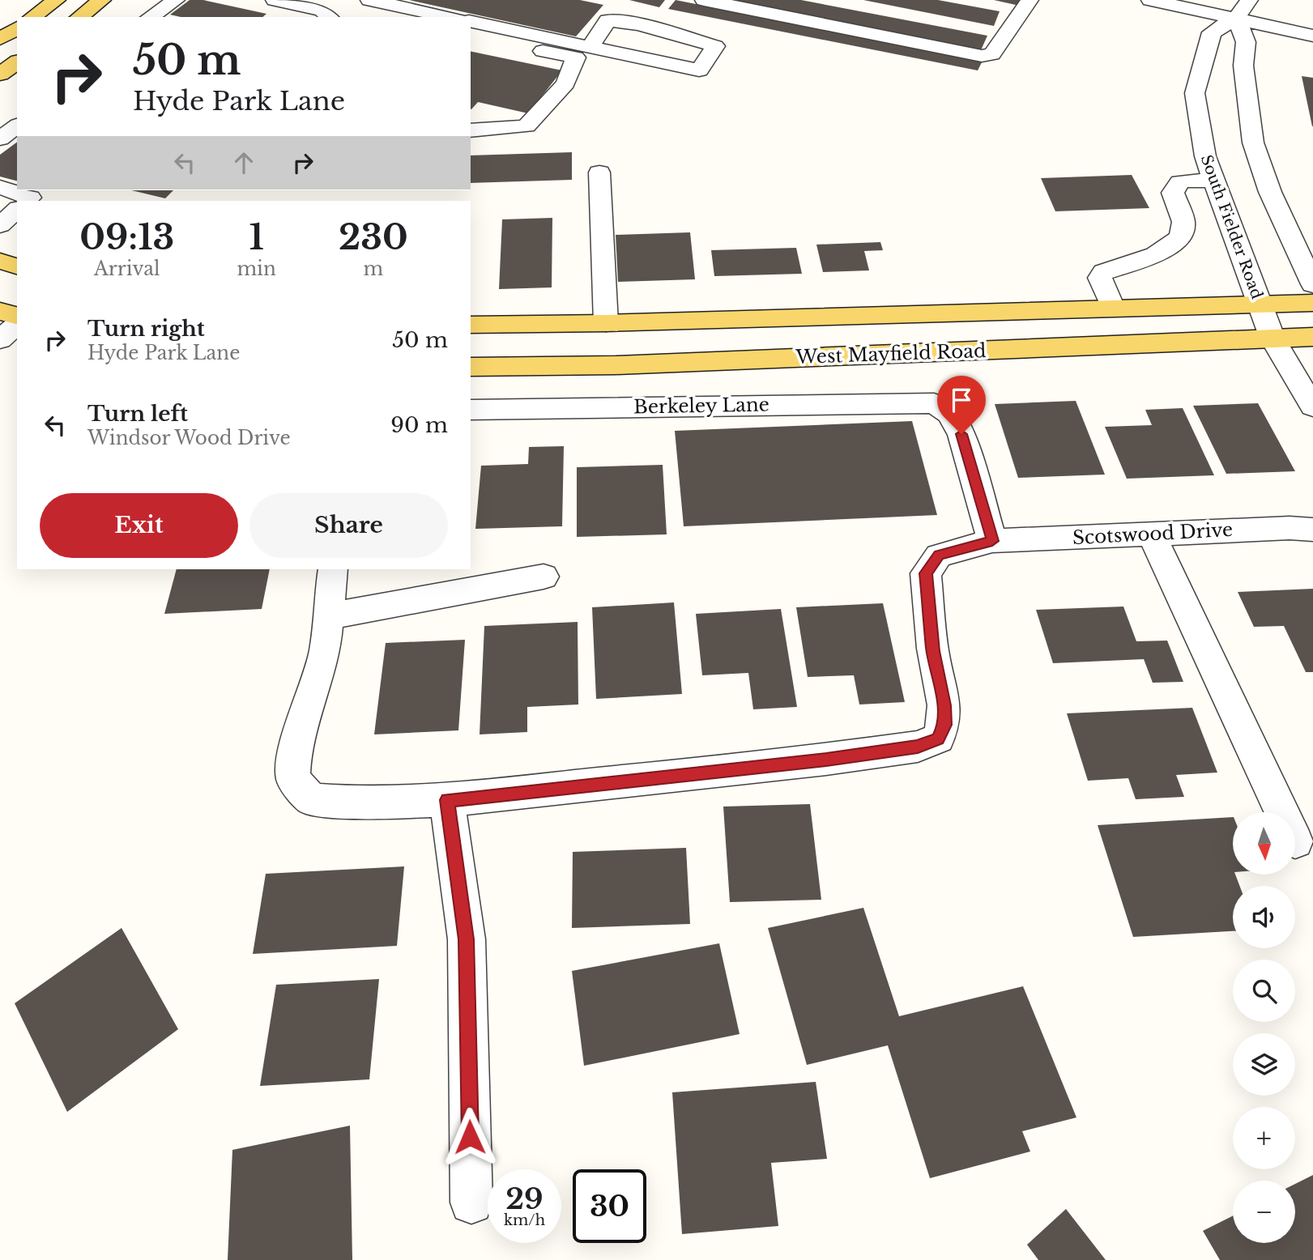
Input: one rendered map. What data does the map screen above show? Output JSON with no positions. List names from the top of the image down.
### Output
{
  "streets": {
    "main road": ["West Mayfield Road"],
    "street": ["South Fielder Road", "Berkeley Lane", "Scotswood Drive"]
  },
  "crossings": [
    ["South Fielder Road", "West Mayfield Road"],
    ["Berkeley Lane", "Scotswood Drive"]
  ],
  "north": "bottom",
  "page": {
    "turn": ["50 m", "Hyde Park Lane"],
    "eta": [
      "09:13",
      "Arrival",
      "1",
      "min",
      "230",
      "m"
    ],
    "list": [
      {
        "name": "Turn right",
        "note": "Hyde Park Lane",
        "value": "50 m"
      },
      {
        "name": "Turn left",
        "note": "Windsor Wood Drive",
        "value": "90 m"
      }
    ],
    "buttons": ["Exit", "Share"],
    "map_buttons": ["+", "−"],
    "speed": "29 km/h",
    "limit": "30"
  }
}
